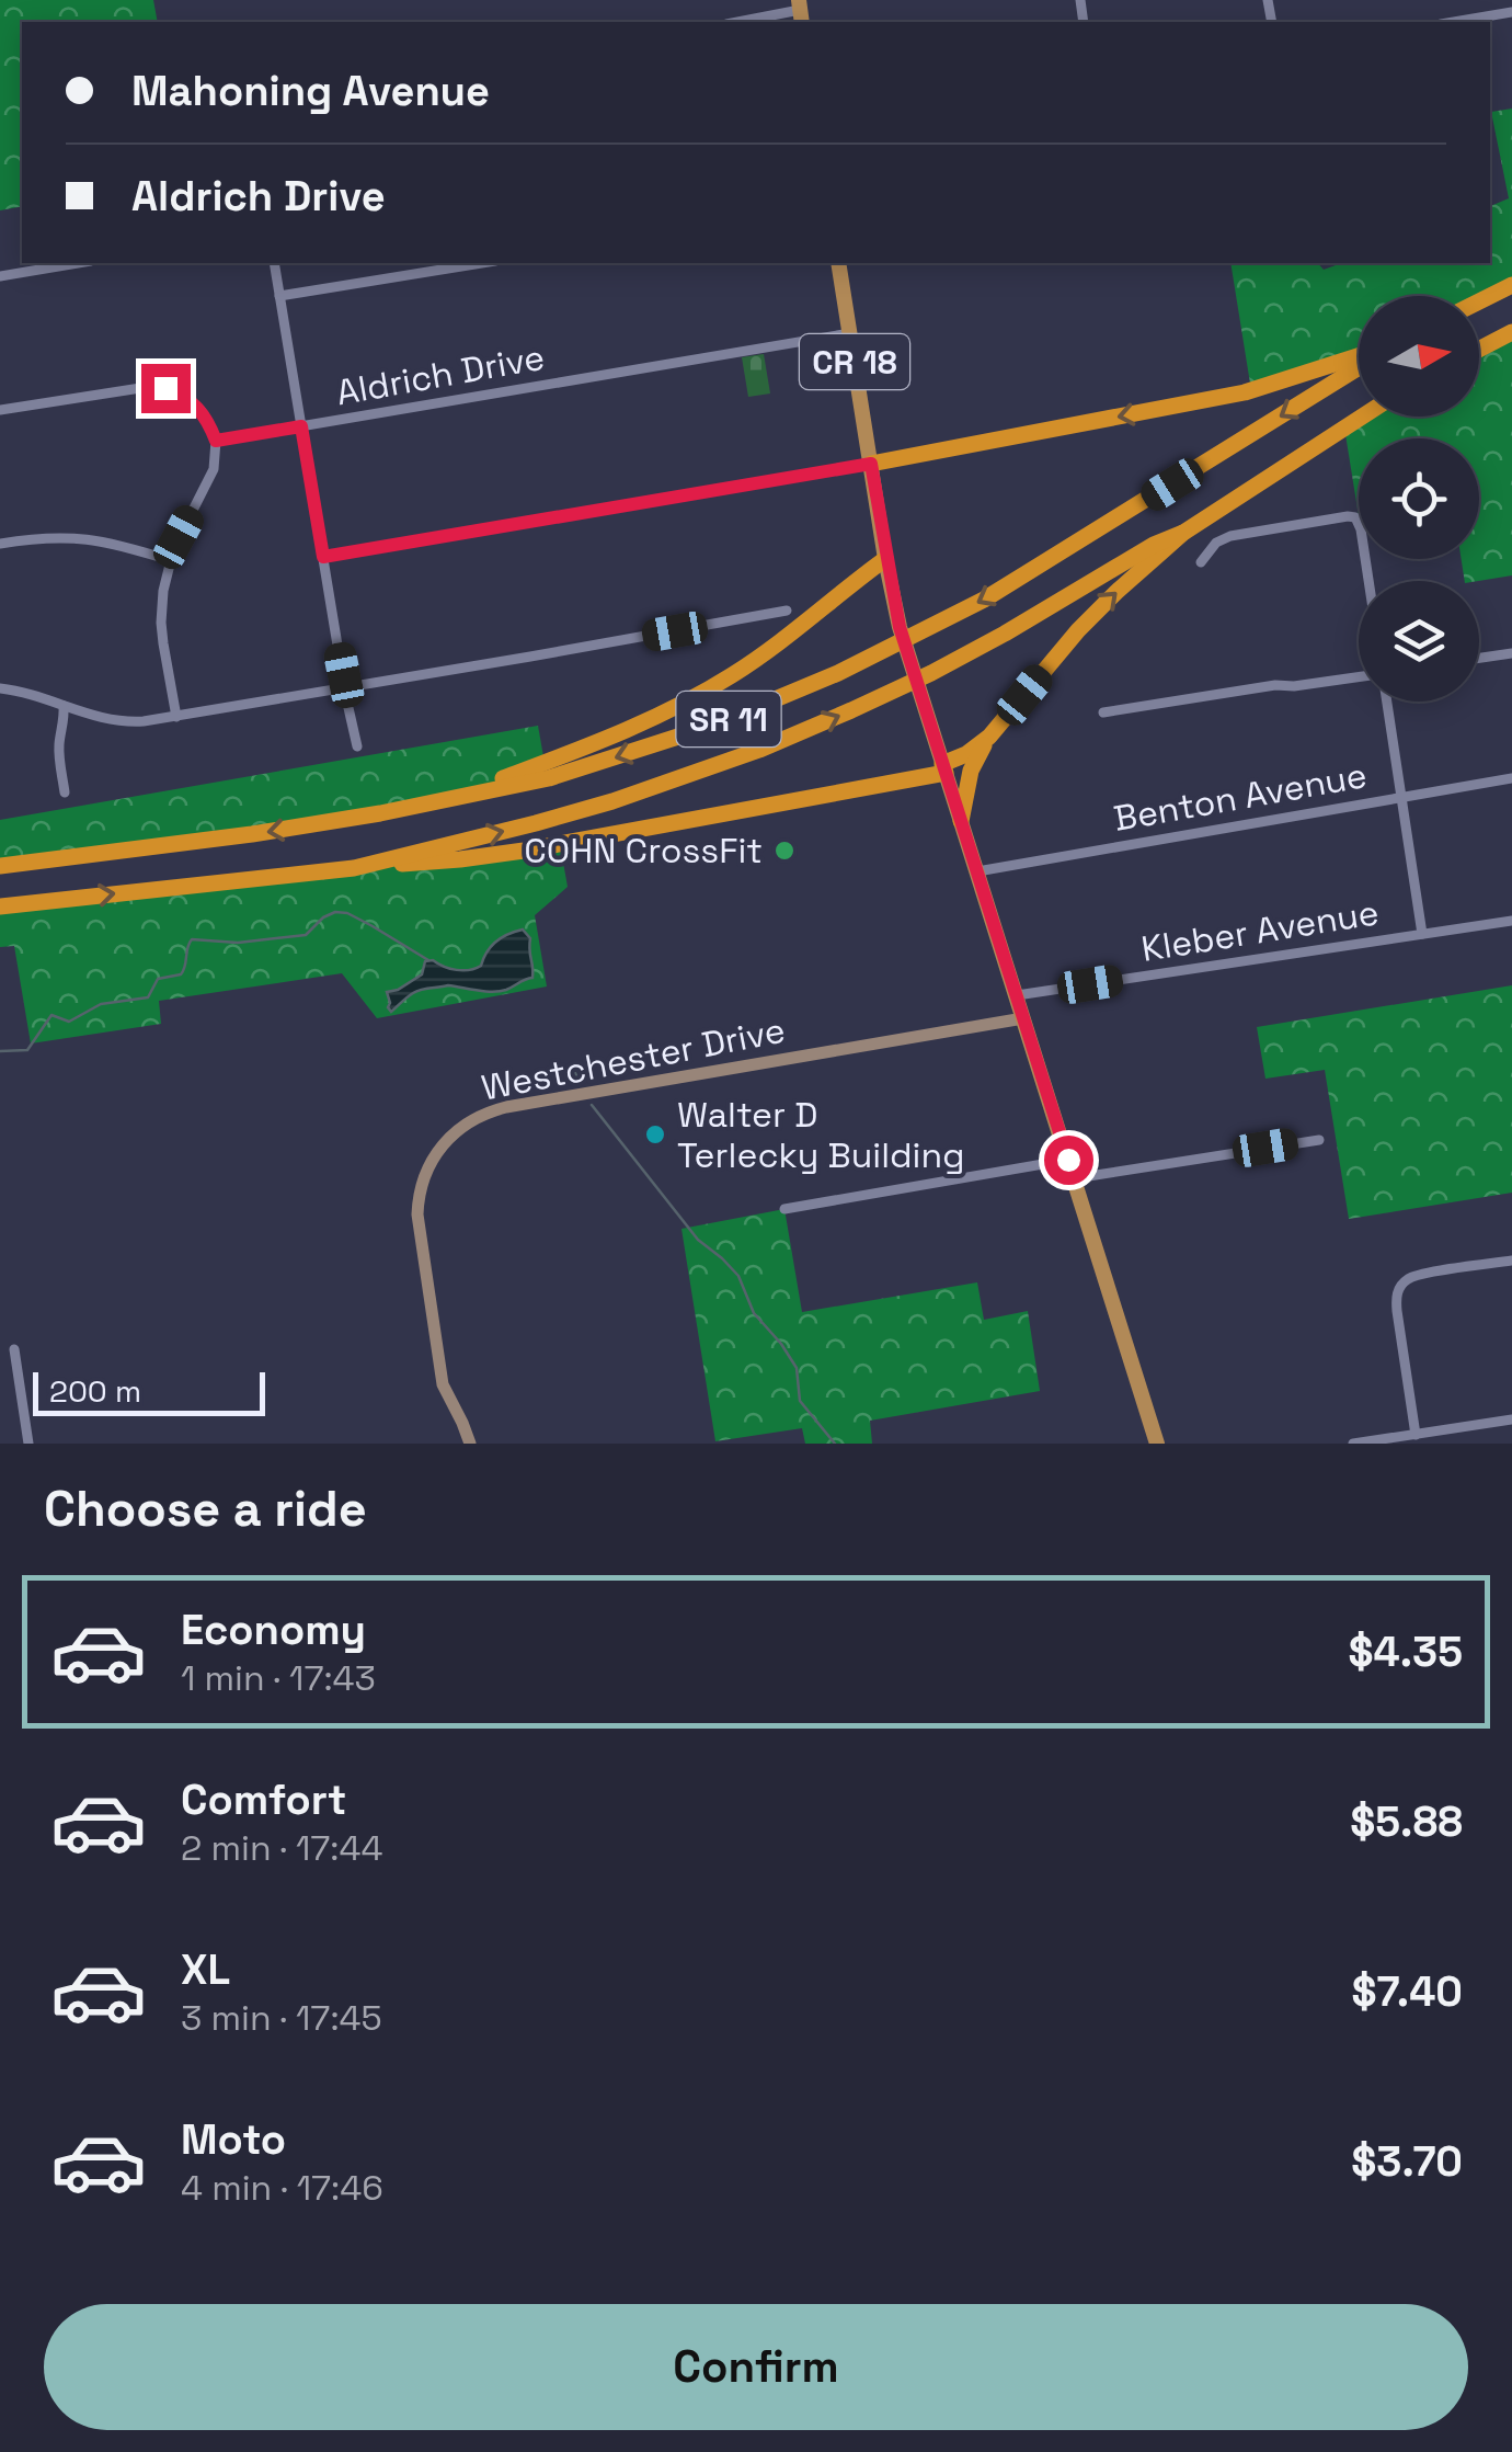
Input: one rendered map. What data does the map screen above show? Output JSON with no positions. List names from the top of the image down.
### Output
{
  "streets": {
    "highway": ["SR 11"],
    "main road": ["CR 18"],
    "street": [
      "Aldrich Drive",
      "Benton Avenue",
      "Kleber Avenue",
      "Westchester Drive"
    ]
  },
  "crossings": [
    ["CR 18", "Aldrich Drive"],
    ["CR 18", "Benton Avenue"],
    ["CR 18", "Kleber Avenue"],
    ["CR 18", "Westchester Drive"]
  ],
  "places": ["COHN CrossFit", "Walter D Terlecky Building"],
  "scale_bar": "200 m",
  "north": "right",
  "page": {
    "banner": ["Mahoning Avenue", "Aldrich Drive"],
    "scale": "200 m",
    "heading": "Choose a ride",
    "list": [
      {
        "name": "Economy",
        "note": "1 min · 17:43",
        "value": "$4.35"
      },
      {
        "name": "Comfort",
        "note": "2 min · 17:44",
        "value": "$5.88"
      },
      {
        "name": "XL",
        "note": "3 min · 17:45",
        "value": "$7.40"
      },
      {
        "name": "Moto",
        "note": "4 min · 17:46",
        "value": "$3.70"
      }
    ],
    "buttons": "Confirm"
  }
}
